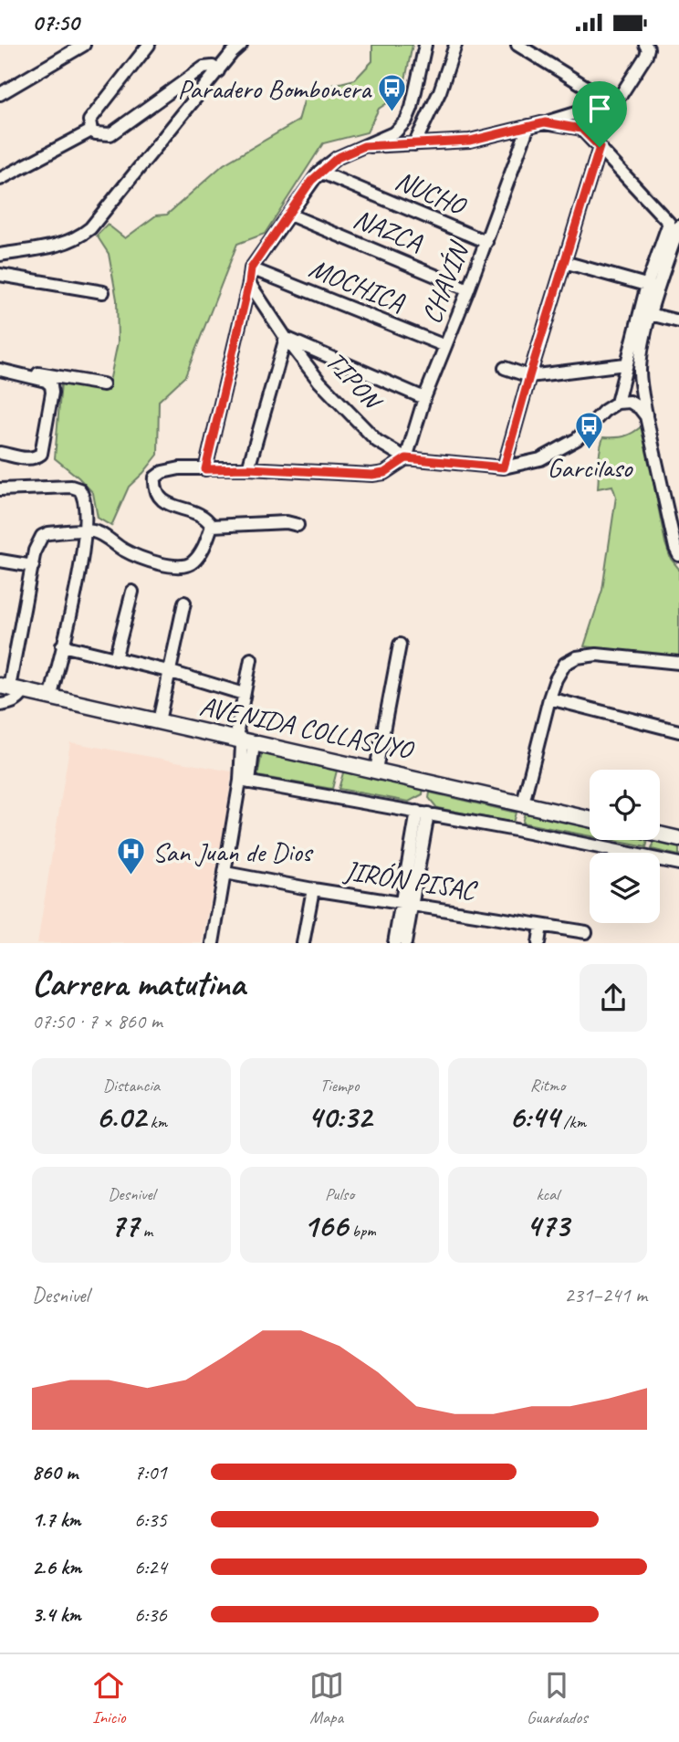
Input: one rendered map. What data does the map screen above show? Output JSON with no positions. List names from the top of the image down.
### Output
{
  "streets": {
    "main road": ["AVENIDA COLLASUYO"],
    "street": [
      "NUCHO",
      "NAZCA",
      "CHAVÍN",
      "MOCHICA",
      "TIPON",
      "JIRÓN PISAC"
    ]
  },
  "crossings": [
    ["NUCHO", "CHAVÍN"],
    ["NAZCA", "CHAVÍN"],
    ["CHAVÍN", "MOCHICA"],
    ["CHAVÍN", "TIPON"]
  ],
  "places": {
    "bus stop": ["Paradero Bombonera", "Garcilaso"],
    "hospital": ["San Juan de Dios"]
  },
  "page": {
    "status": "07:50",
    "heading": ["Carrera matutina", "07:50 · 7 × 860 m"],
    "stats": [
      ["Distancia", "6.02 km"],
      ["Tiempo", "40:32"],
      ["Ritmo", "6:44 /km"],
      ["Desnivel", "77 m"],
      ["Pulso", "166 bpm"],
      ["kcal", "473"]
    ],
    "chart": ["Desnivel", "231–241 m"],
    "list": [
      {
        "name": "860 m",
        "note": "7:01"
      },
      {
        "name": "1.7 km",
        "note": "6:35"
      },
      {
        "name": "2.6 km",
        "note": "6:24"
      },
      {
        "name": "3.4 km",
        "note": "6:36"
      }
    ],
    "tabs": ["Inicio", "Mapa", "Guardados"]
  }
}
